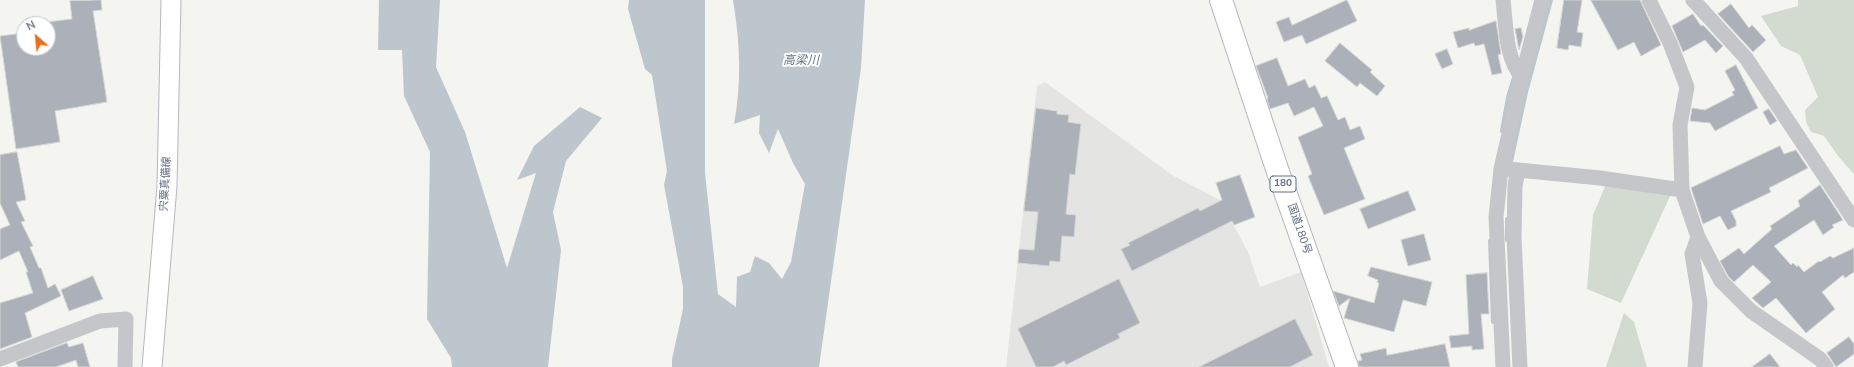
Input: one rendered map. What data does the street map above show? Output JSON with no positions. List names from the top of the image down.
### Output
{
  "streets": {
    "highway": ["180", "国道180号"],
    "main road": ["宍粟真備線"]
  },
  "water": ["高梁川"],
  "north": "top left"
}
